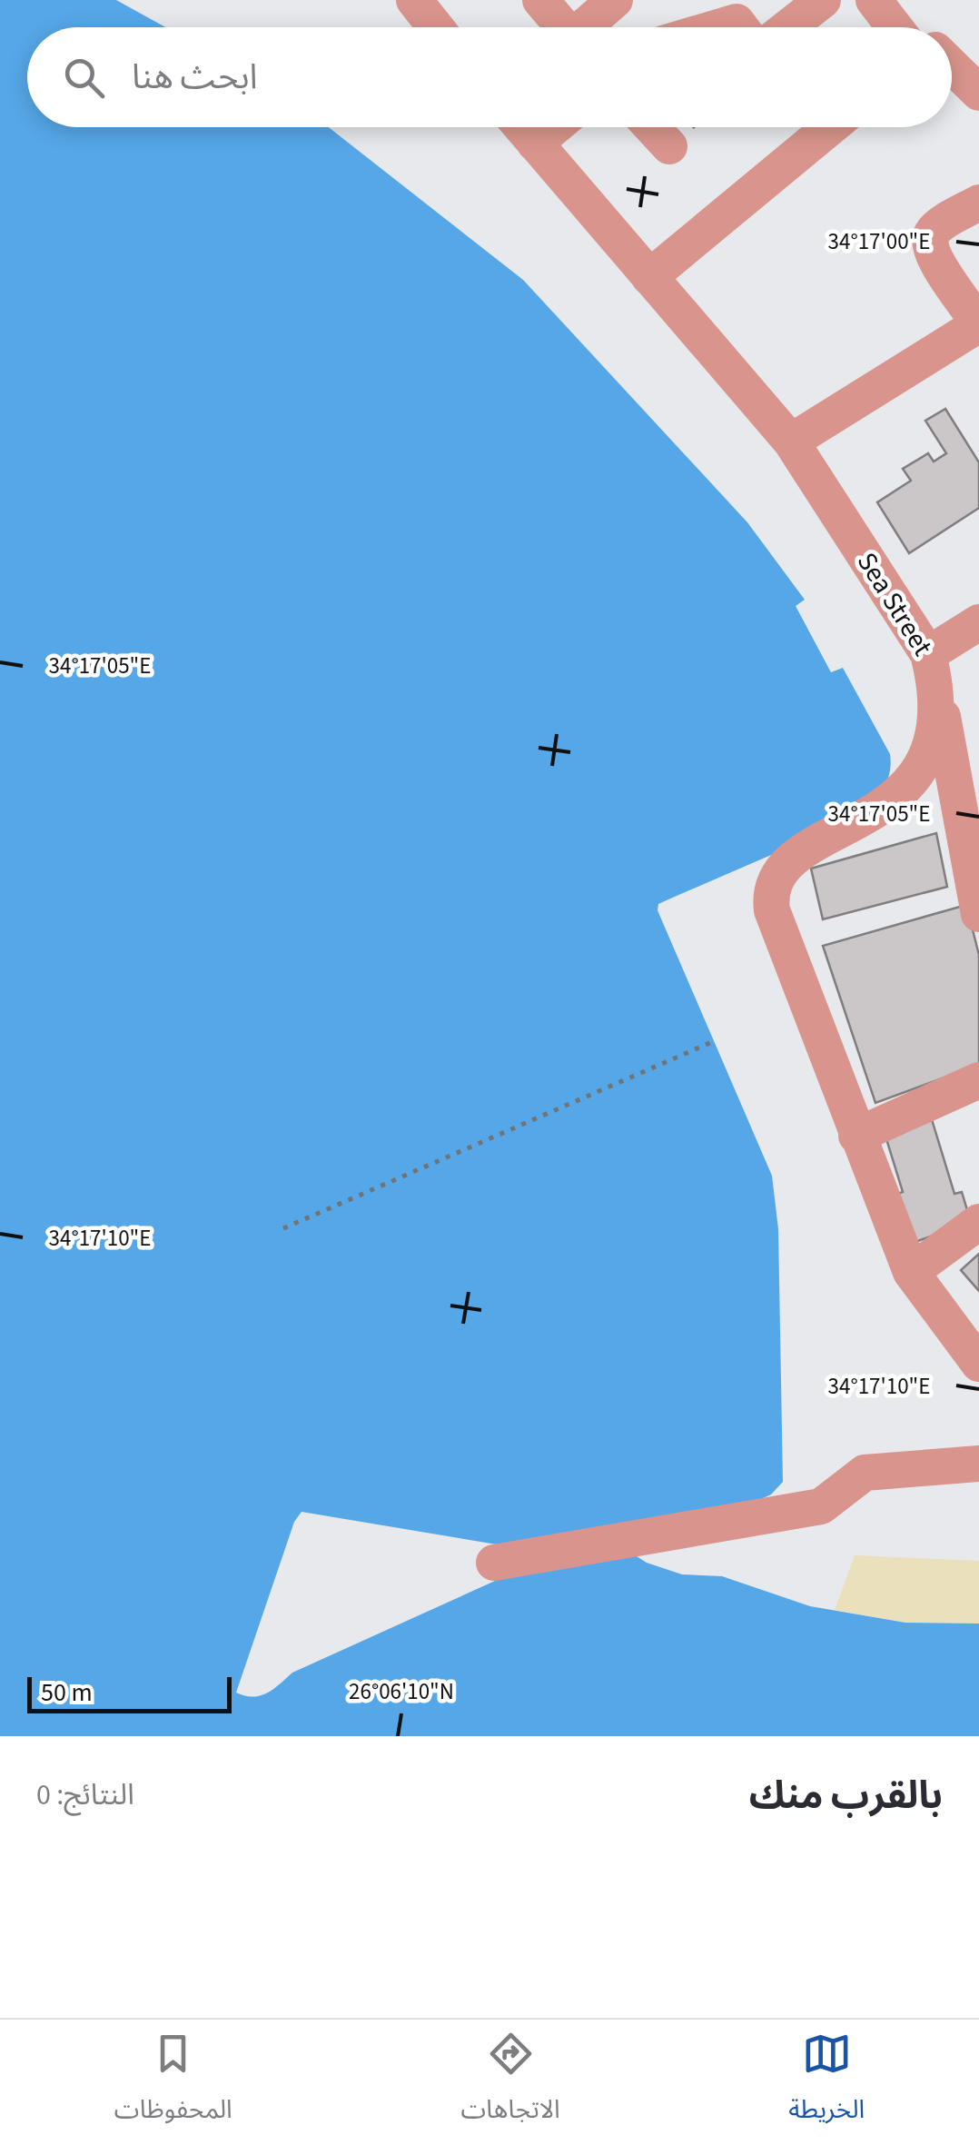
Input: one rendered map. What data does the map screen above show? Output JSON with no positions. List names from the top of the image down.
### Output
{
  "streets": {
    "street": ["Sea Street"]
  },
  "scale_bar": "50 m",
  "page": {
    "search": "ابحث هنا",
    "scale": "50 m",
    "heading": ["بالقرب منك", "النتائج: 0"],
    "nav": ["الخريطة", "الاتجاهات", "المحفوظات"]
  },
  "coordinates": [
    "34°17'00\"E",
    "34°17'05\"E",
    "34°17'10\"E",
    "26°06'10\"N"
  ]
}
